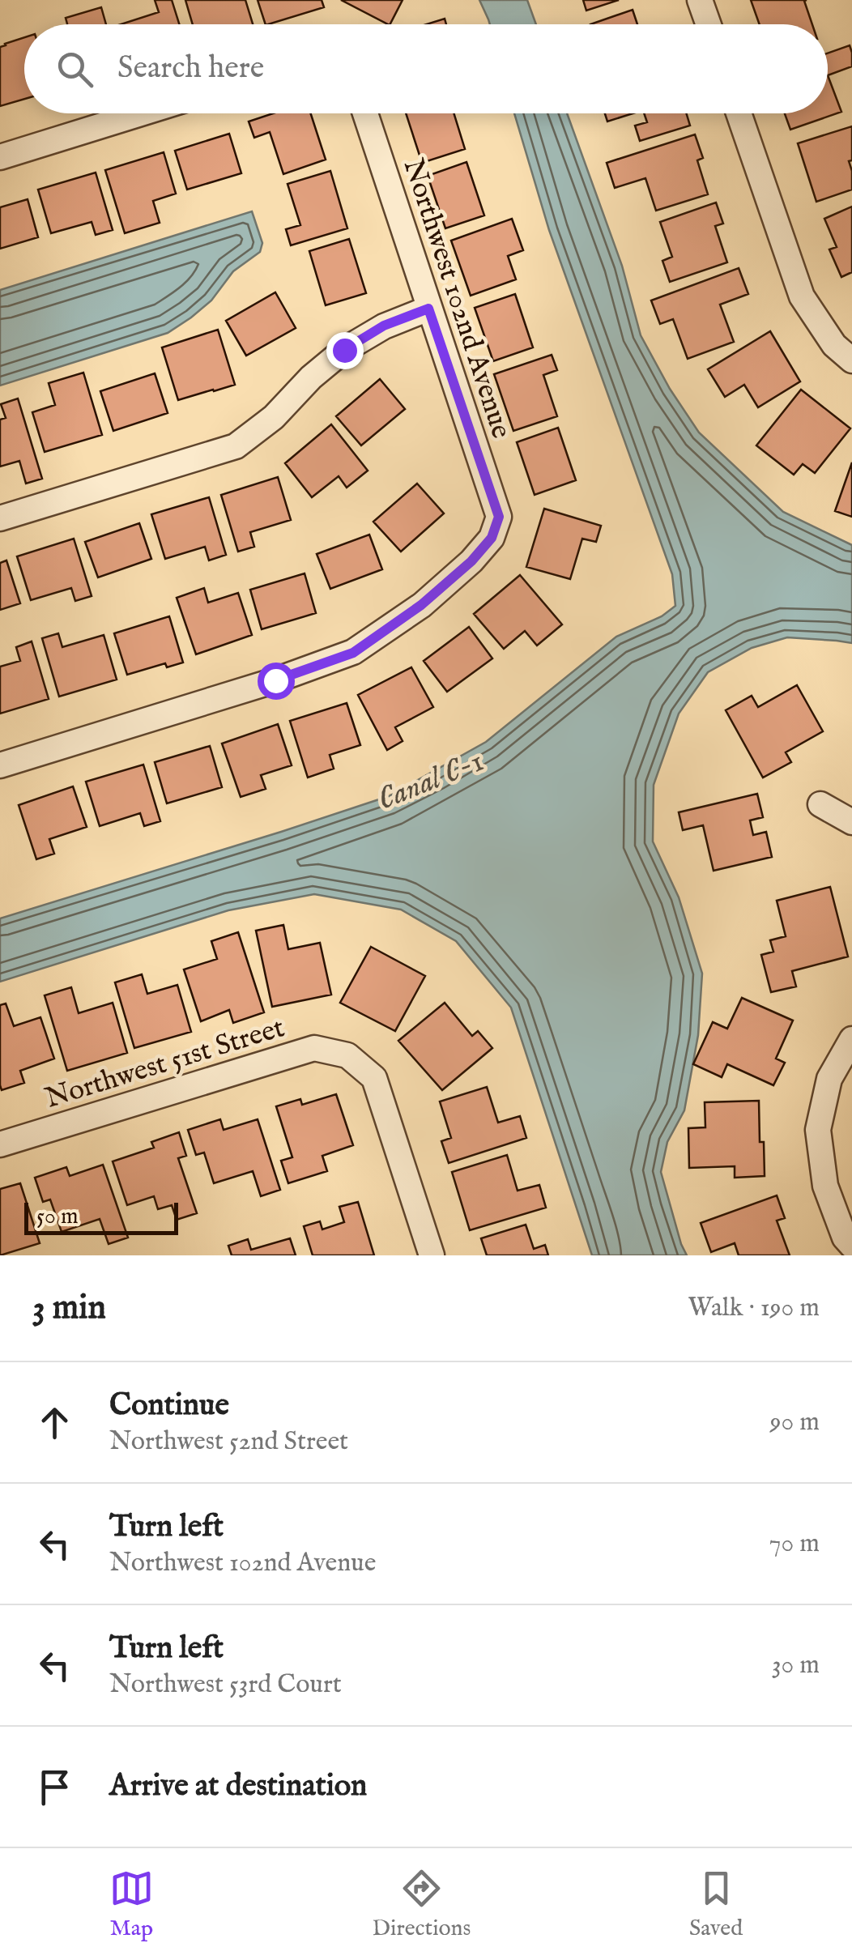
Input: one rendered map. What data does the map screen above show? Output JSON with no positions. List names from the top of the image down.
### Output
{
  "streets": {
    "street": ["Northwest 102nd Avenue", "Northwest 51st Street"]
  },
  "water": ["Canal C-1"],
  "scale_bar": "50 m",
  "page": {
    "search": "Search here",
    "scale": "50 m",
    "heading": ["3 min", "Walk · 190 m"],
    "list": [
      ["Continue", "Northwest 52nd Street", "90 m"],
      ["Turn left", "Northwest 102nd Avenue", "70 m"],
      ["Turn left", "Northwest 53rd Court", "30 m"],
      "Arrive at destination"
    ],
    "nav": ["Map", "Directions", "Saved"]
  }
}
